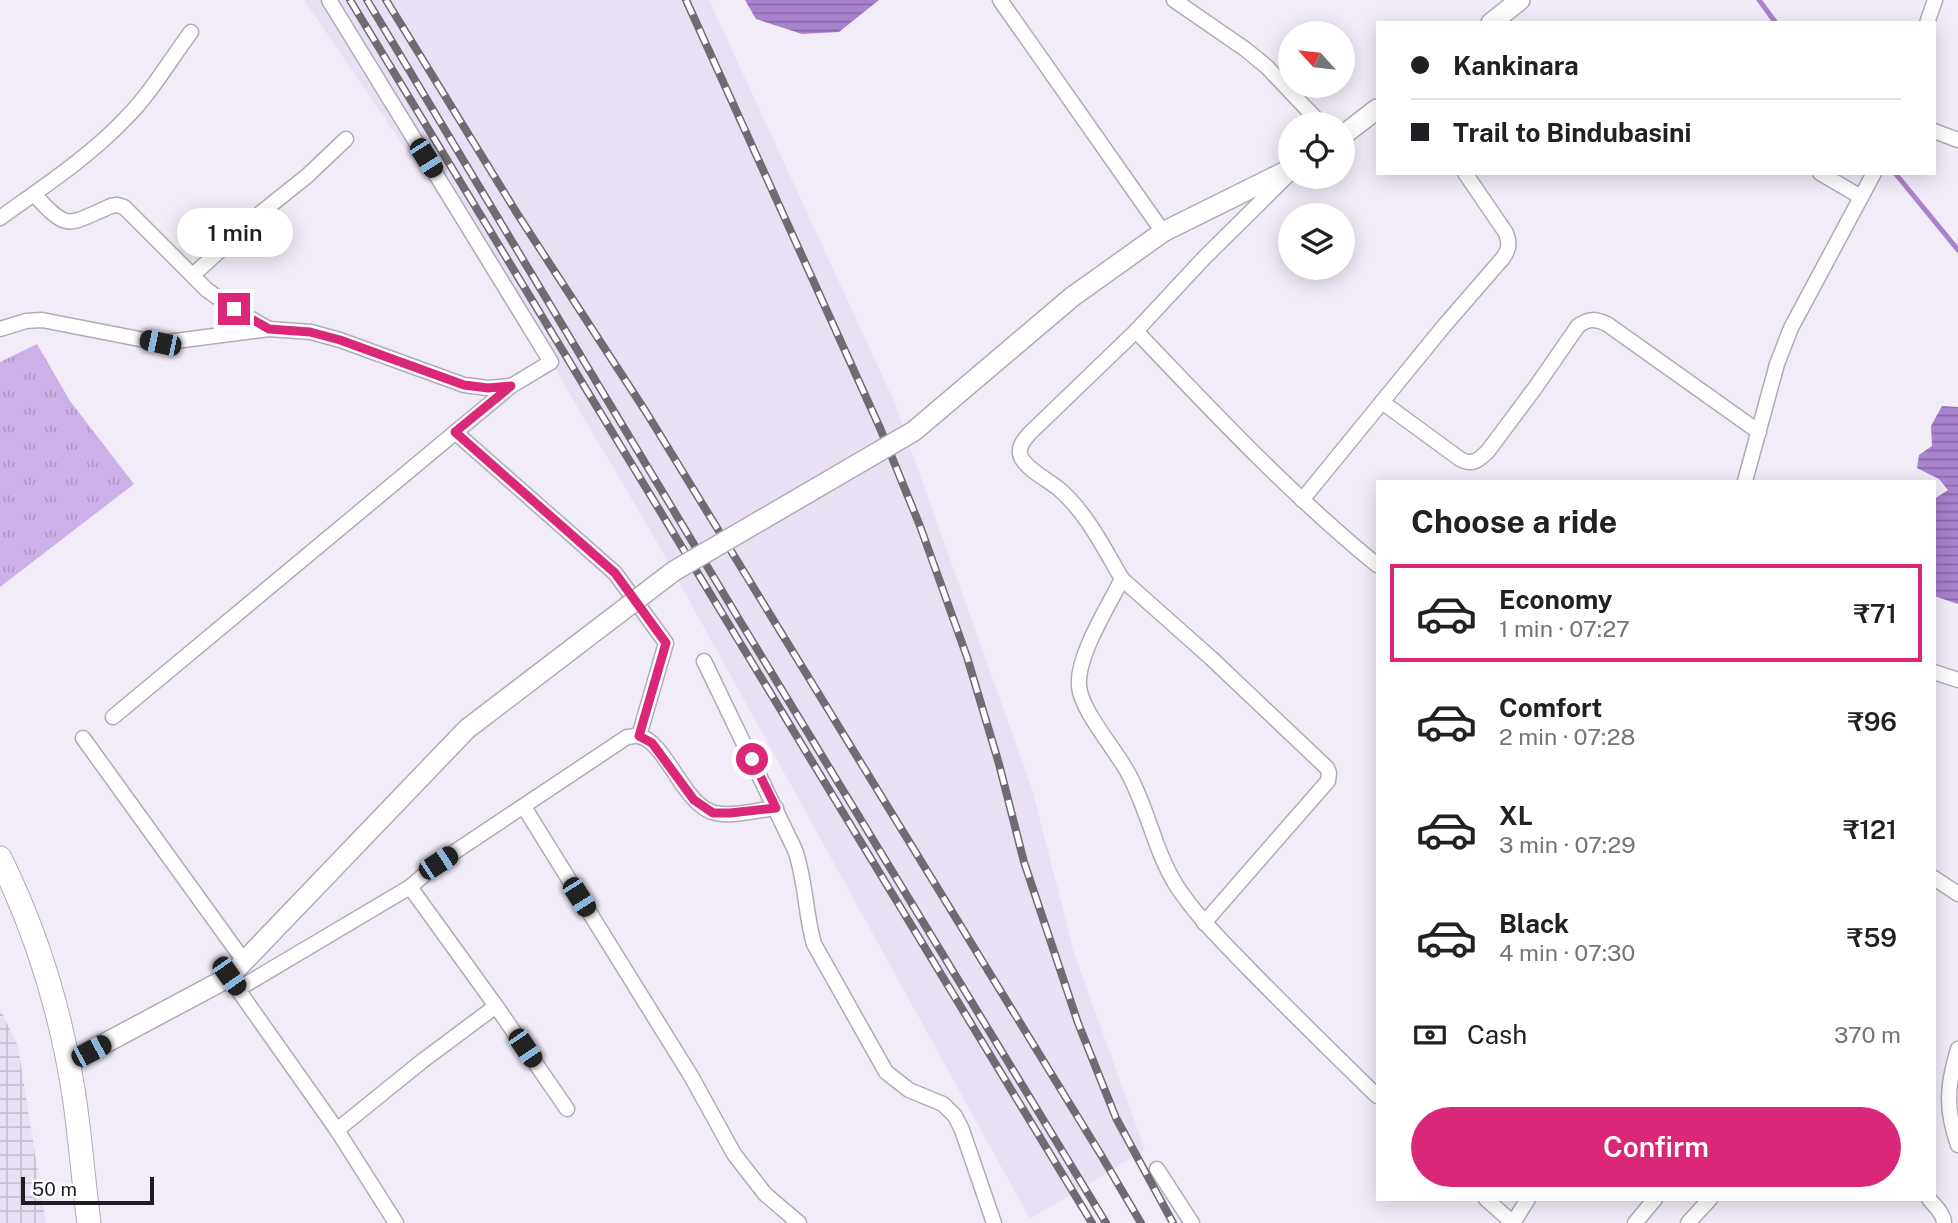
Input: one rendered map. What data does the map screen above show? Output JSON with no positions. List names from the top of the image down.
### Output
{
  "scale_bar": "50 m",
  "north": "top left",
  "page": {
    "banner": ["Kankinara", "Trail to Bindubasini"],
    "bubble": "1 min",
    "heading": "Choose a ride",
    "list": [
      {
        "name": "Economy",
        "note": "1 min · 07:27",
        "value": "₹71"
      },
      {
        "name": "Comfort",
        "note": "2 min · 07:28",
        "value": "₹96"
      },
      {
        "name": "XL",
        "note": "3 min · 07:29",
        "value": "₹121"
      },
      {
        "name": "Black",
        "note": "4 min · 07:30",
        "value": "₹59"
      }
    ],
    "pay": ["Cash", "370 m"],
    "buttons": "Confirm",
    "scale": "50 m"
  }
}
